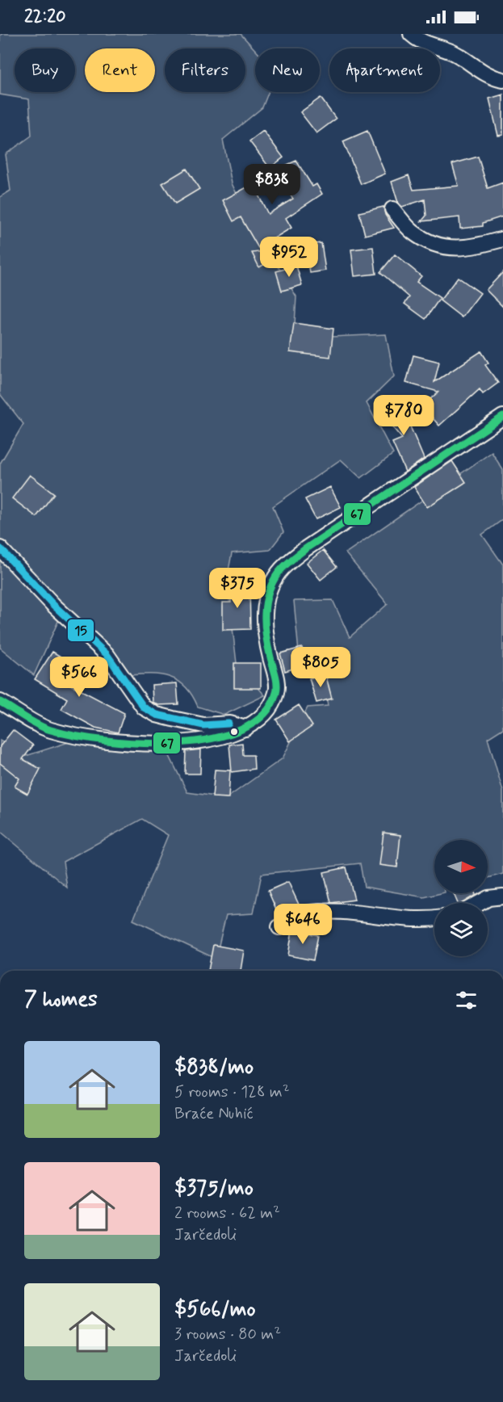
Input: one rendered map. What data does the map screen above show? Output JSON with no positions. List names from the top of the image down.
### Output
{
  "lines": ["transit line 67", "transit line 15"],
  "north": "right",
  "page": {
    "status": "22:20",
    "chip": [
      "Buy",
      "Rent",
      "Filters",
      "New",
      "Apartment"
    ],
    "price": [
      "$838",
      "$952",
      "$780",
      "$375",
      "$805",
      "$566",
      "$646"
    ],
    "heading": "7 homes",
    "list": [
      {
        "name": "$838/mo",
        "note": "5 rooms · 128 m² · Braće Nuhić"
      },
      {
        "name": "$375/mo",
        "note": "2 rooms · 62 m² · Jarčedoli"
      },
      {
        "name": "$566/mo",
        "note": "3 rooms · 80 m² · Jarčedoli"
      }
    ]
  }
}
